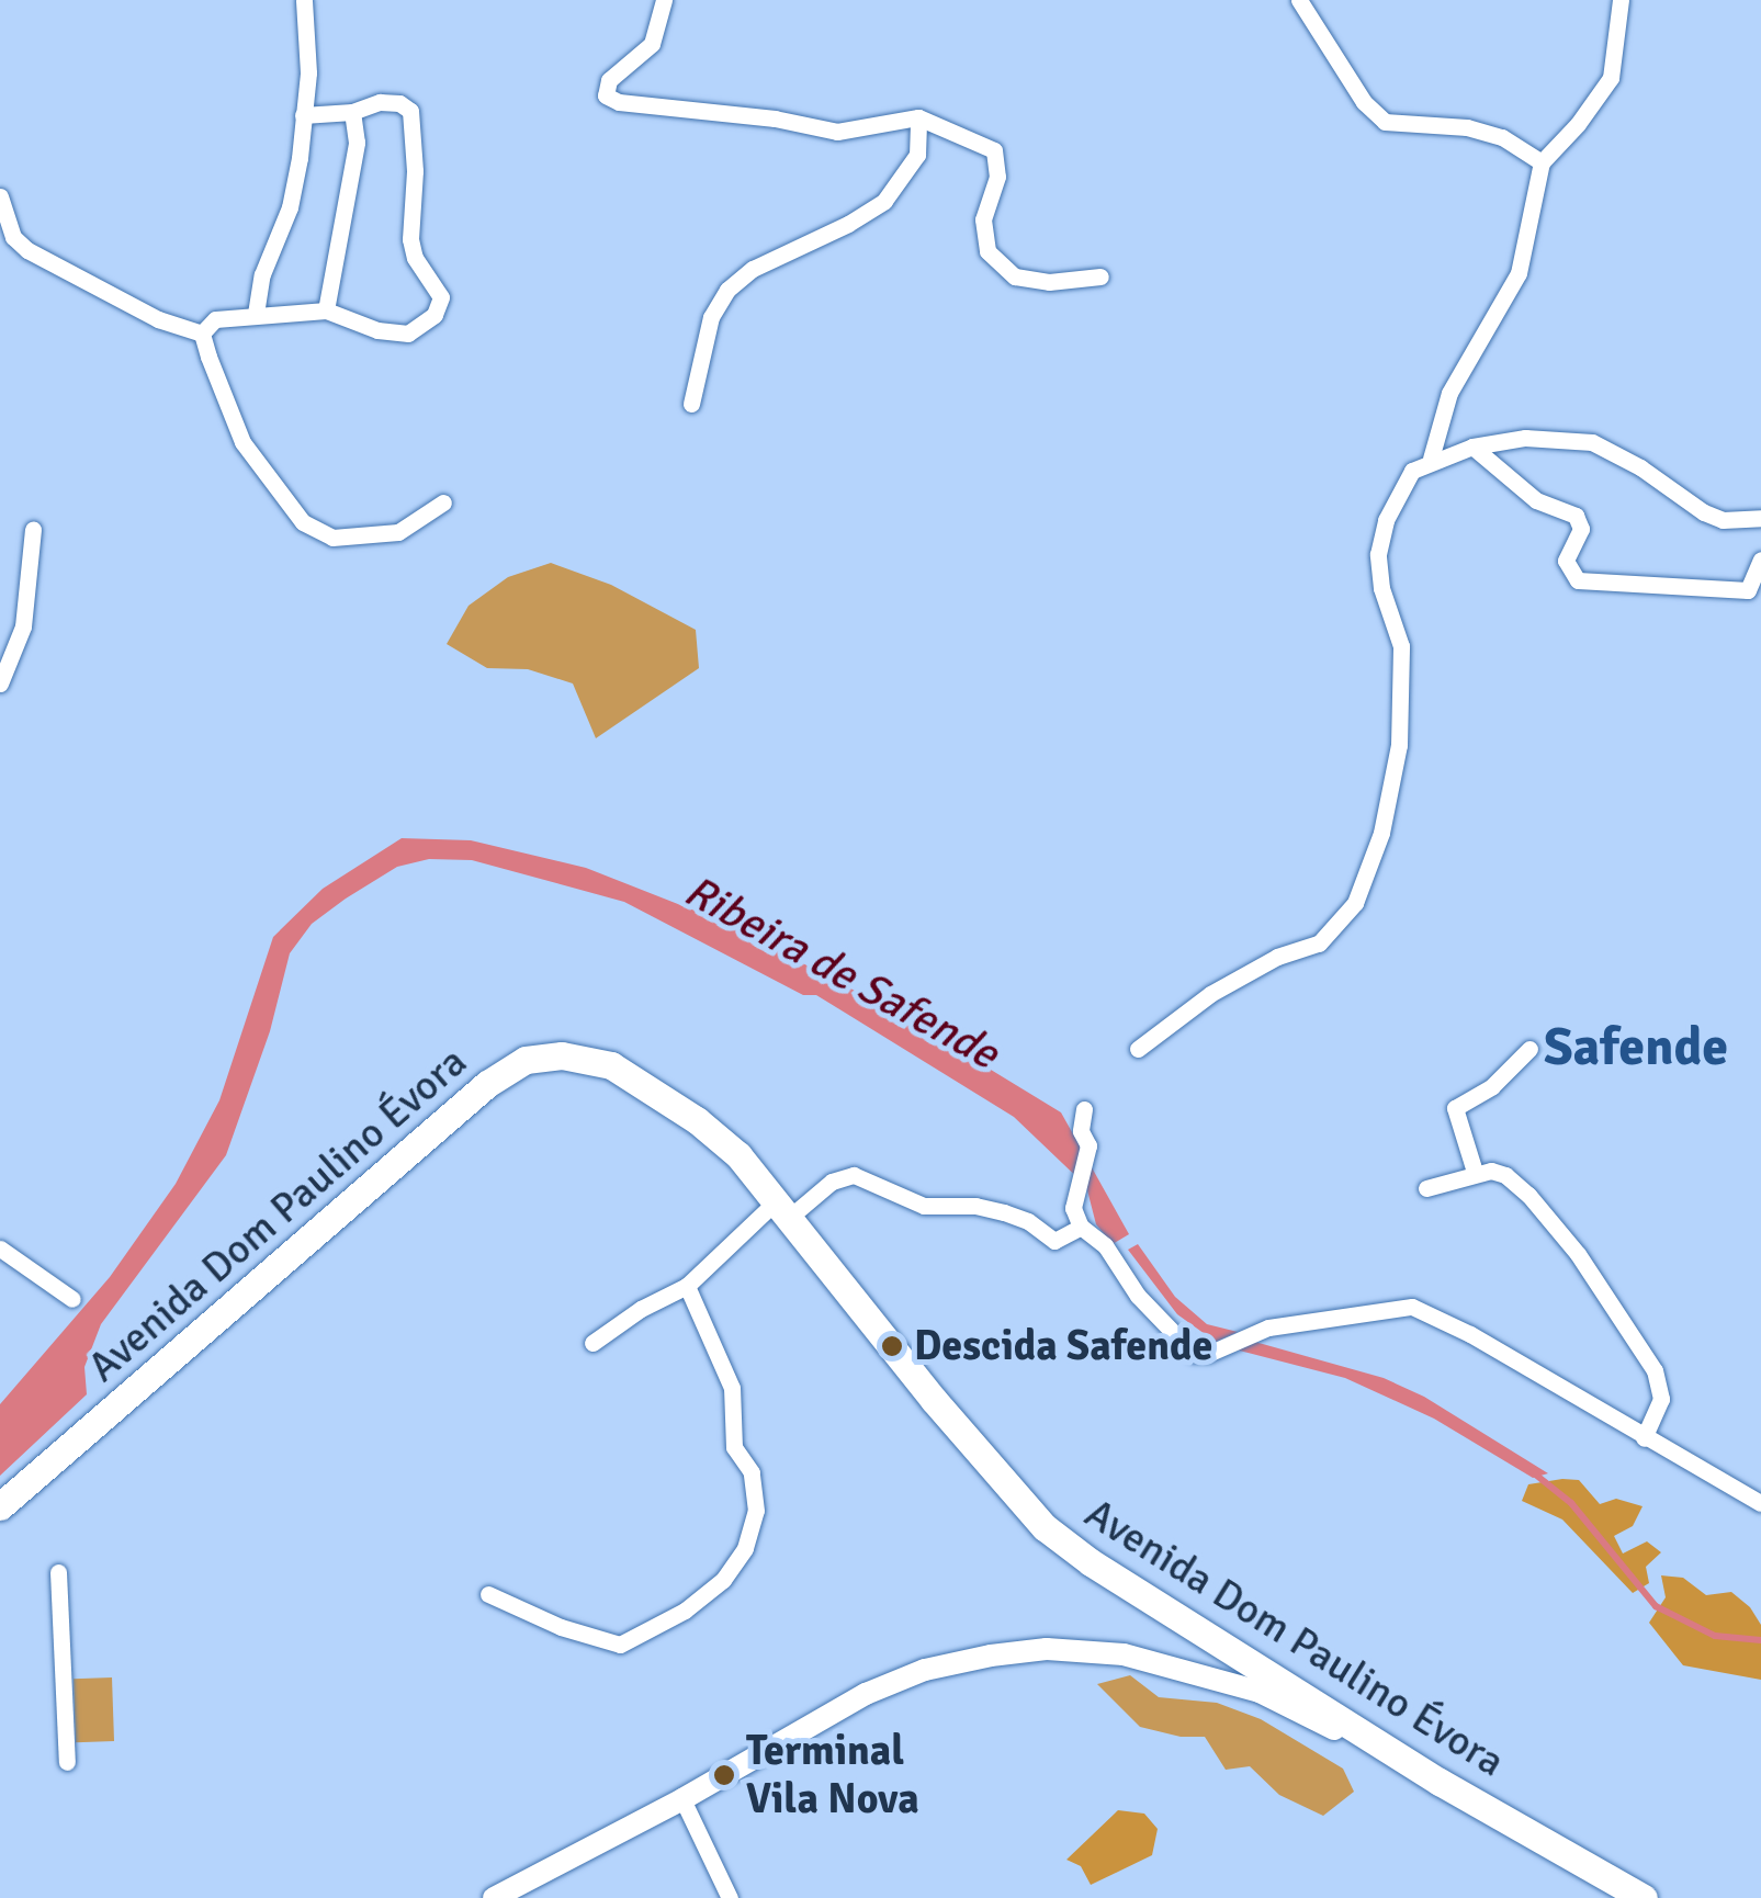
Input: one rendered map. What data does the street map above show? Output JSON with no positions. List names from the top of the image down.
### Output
{
  "streets": {
    "main road": ["Avenida Dom Paulino Évora"]
  },
  "districts": ["Safende"],
  "water": ["Ribeira de Safende"],
  "places": ["Descida Safende", "Terminal Vila Nova"]
}
